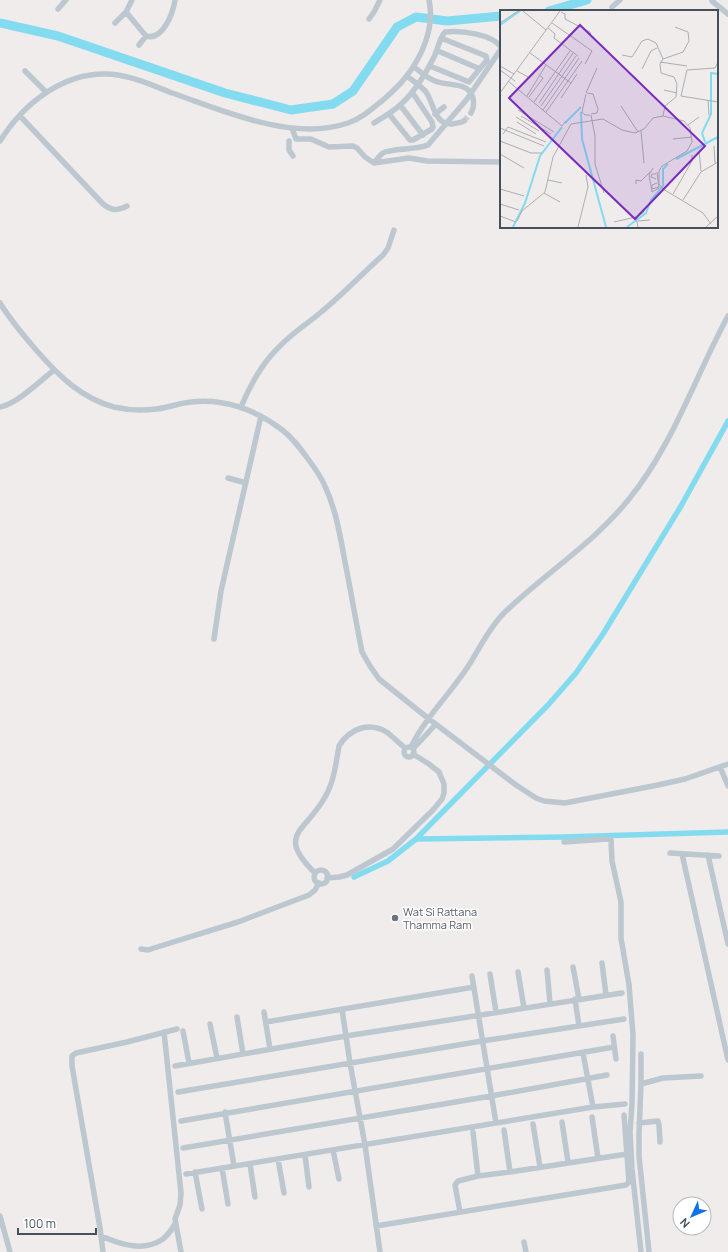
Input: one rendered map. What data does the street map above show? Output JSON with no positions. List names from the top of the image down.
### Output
{
  "places": ["Wat Si Rattana Thamma Ram"],
  "scale_bar": "100 m",
  "north": "bottom left"
}
